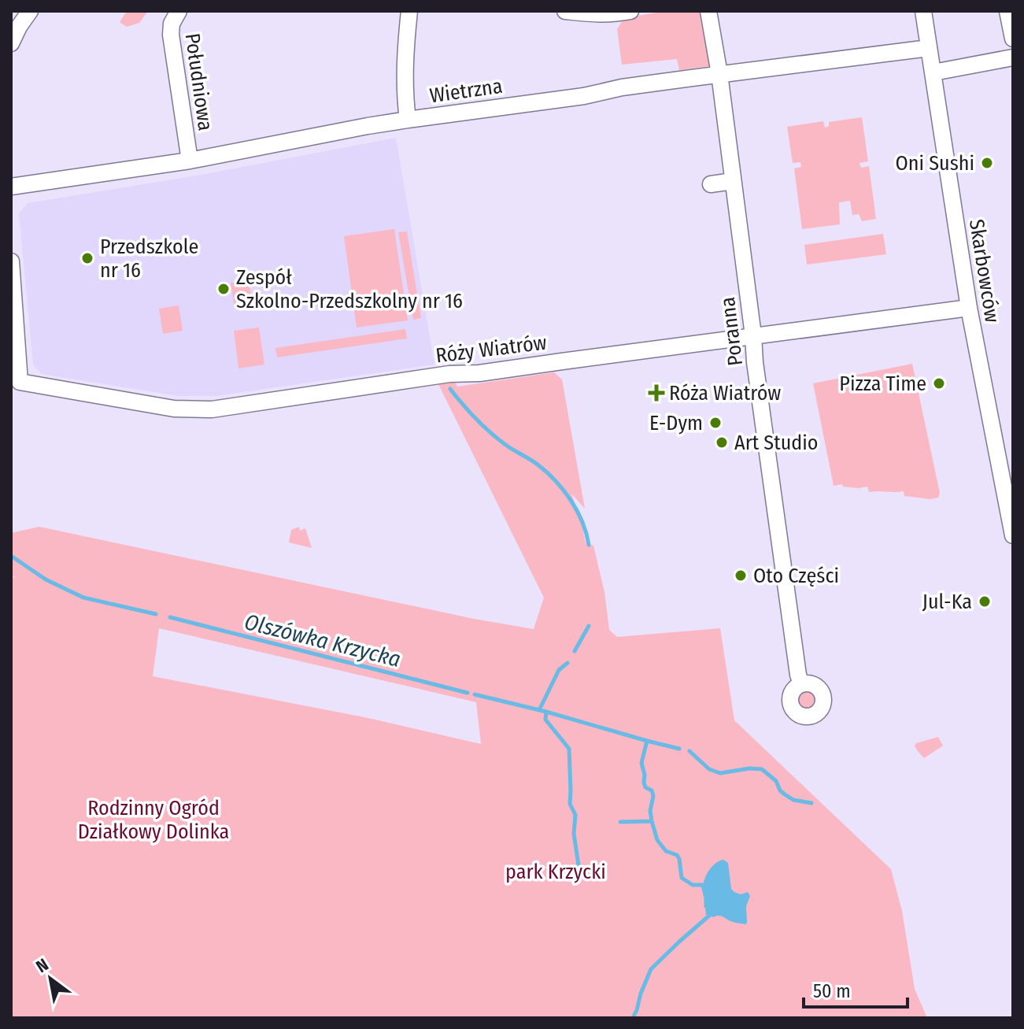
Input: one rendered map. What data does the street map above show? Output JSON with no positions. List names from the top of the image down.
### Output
{
  "streets": {
    "street": [
      "Południowa",
      "Wietrzna",
      "Skarbowców",
      "Poranna",
      "Róży Wiatrów"
    ]
  },
  "crossings": [
    ["Południowa", "Wietrzna"],
    ["Wietrzna", "Skarbowców"],
    ["Wietrzna", "Poranna"],
    ["Skarbowców", "Róży Wiatrów"],
    ["Poranna", "Róży Wiatrów"]
  ],
  "water": ["Olszówka Krzycka"],
  "parks": ["Rodzinny Ogród Działkowy Dolinka", "park Krzycki"],
  "places": {
    "other": [
      "Oni Sushi",
      "Przedszkole nr 16",
      "Zespół Szkolno-Przedszkolny nr 16",
      "Pizza Time",
      "E-Dym",
      "Art Studio",
      "Oto Części",
      "Jul-Ka"
    ],
    "health": ["Róża Wiatrów"]
  },
  "scale_bar": "50 m",
  "north": "top left"
}
